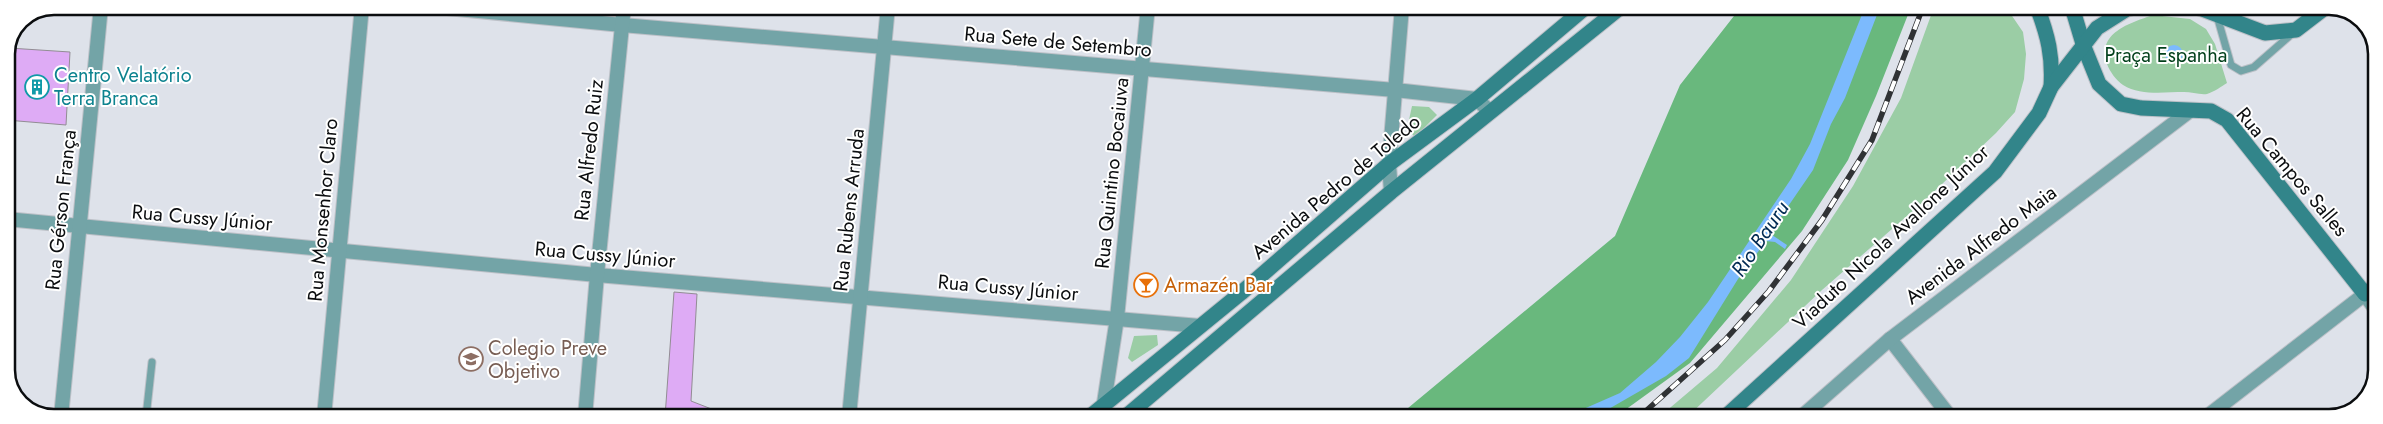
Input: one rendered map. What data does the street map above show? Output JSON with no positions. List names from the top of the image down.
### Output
{
  "streets": {
    "main road": ["Rua Campos Salles", "Avenida Pedro de Toledo", "Viaduto Nicola Avallone Júnior"],
    "street": [
      "Rua Sete de Setembro",
      "Rua Alfredo Ruiz",
      "Rua Quintino Bocaiuva",
      "Rua Gérson França",
      "Rua Monsenhor Claro",
      "Rua Rubens Arruda",
      "Rua Cussy Júnior",
      "Avenida Alfredo Maia"
    ]
  },
  "crossings": [
    ["Rua Sete de Setembro", "Rua Alfredo Ruiz"],
    ["Rua Sete de Setembro", "Rua Quintino Bocaiuva"],
    ["Rua Sete de Setembro", "Avenida Pedro de Toledo"],
    ["Rua Sete de Setembro", "Rua Rubens Arruda"],
    ["Rua Alfredo Ruiz", "Rua Cussy Júnior"],
    ["Rua Campos Salles", "Avenida Alfredo Maia"],
    ["Rua Quintino Bocaiuva", "Avenida Pedro de Toledo"],
    ["Rua Quintino Bocaiuva", "Rua Cussy Júnior"],
    ["Avenida Pedro de Toledo", "Rua Cussy Júnior"],
    ["Rua Gérson França", "Rua Cussy Júnior"],
    ["Rua Monsenhor Claro", "Rua Cussy Júnior"],
    ["Rua Rubens Arruda", "Rua Cussy Júnior"]
  ],
  "water": ["Rio Bauru"],
  "parks": ["Praça Espanha"],
  "places": {
    "building": ["Centro Velatório Terra Branca"],
    "bar": ["Armazén Bar"],
    "school or university": ["Colegio Preve Objetivo"]
  }
}
